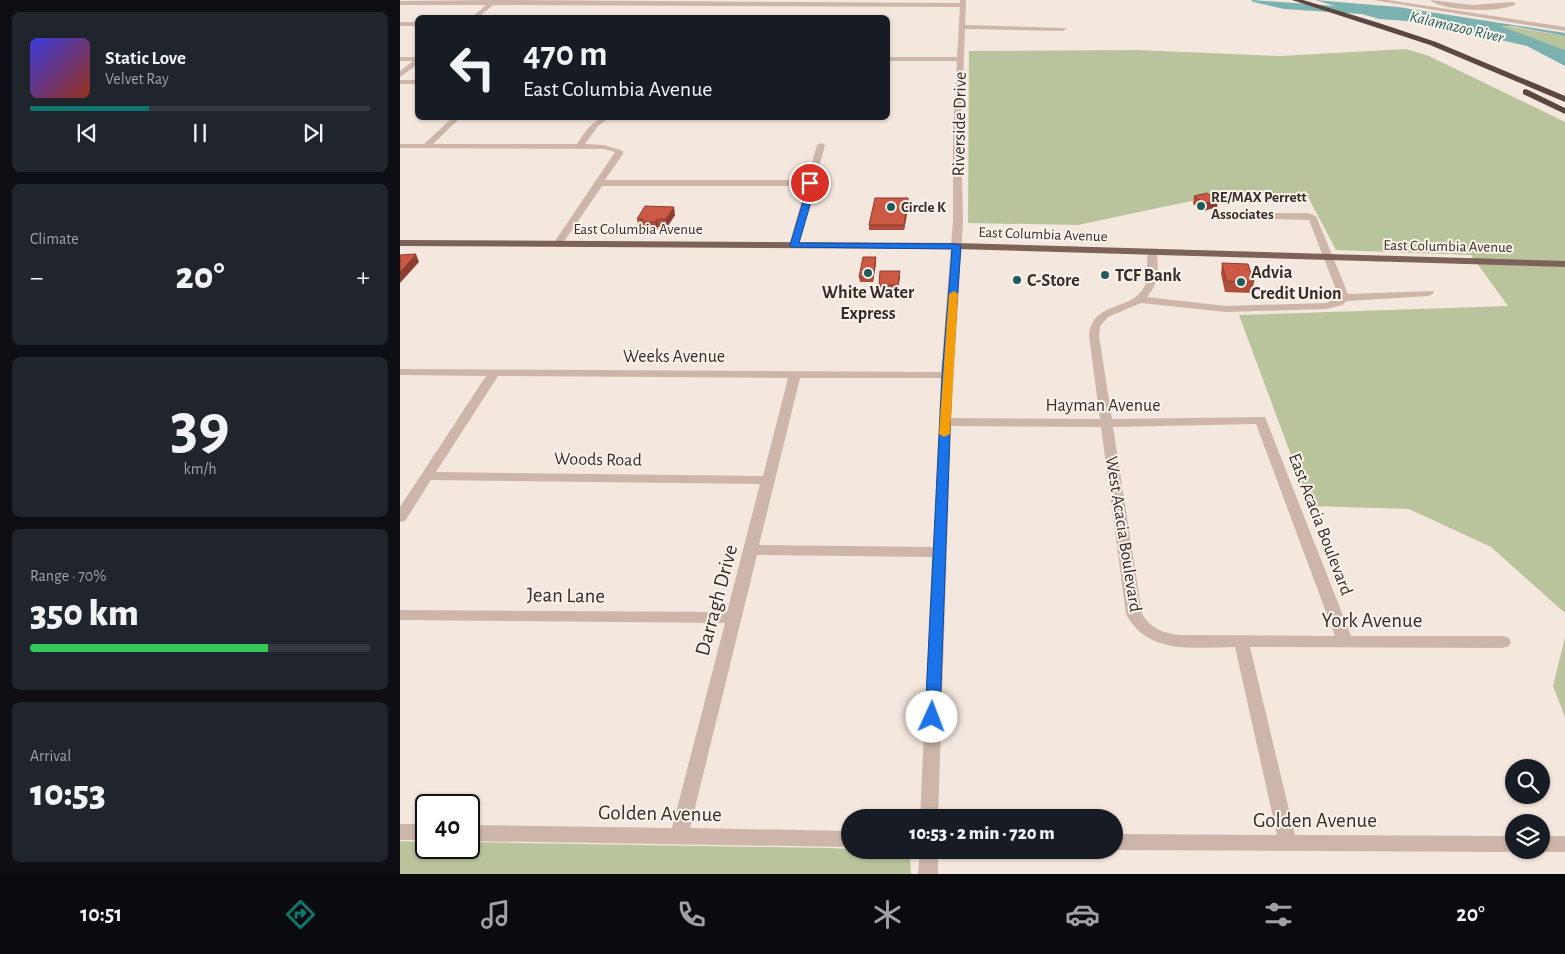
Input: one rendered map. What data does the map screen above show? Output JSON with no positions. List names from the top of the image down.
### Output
{
  "streets": {
    "main road": ["East Columbia Avenue"],
    "street": [
      "Riverside Drive",
      "Weeks Avenue",
      "Hayman Avenue",
      "Woods Road",
      "East Acacia Boulevard",
      "West Acacia Boulevard",
      "Jean Lane",
      "Darragh Drive",
      "York Avenue",
      "Golden Avenue"
    ]
  },
  "crossings": [
    ["Riverside Drive", "East Columbia Avenue"],
    ["Riverside Drive", "Weeks Avenue"],
    ["Riverside Drive", "Hayman Avenue"],
    ["Weeks Avenue", "Darragh Drive"],
    ["Hayman Avenue", "East Acacia Boulevard"],
    ["Hayman Avenue", "West Acacia Boulevard"],
    ["Woods Road", "Darragh Drive"],
    ["East Acacia Boulevard", "York Avenue"],
    ["West Acacia Boulevard", "York Avenue"],
    ["Jean Lane", "Darragh Drive"],
    ["Darragh Drive", "Golden Avenue"]
  ],
  "water": ["Kalamazoo River"],
  "places": [
    "RE/MAX Perrett Associates",
    "Circle K",
    "White Water Express",
    "TCF Bank",
    "C-Store",
    "Advia Credit Union"
  ],
  "page": {
    "turn": ["470 m", "East Columbia Avenue"],
    "song": ["Static Love", "Velvet Ray"],
    "tile": [
      "Climate",
      ["39", "km/h"],
      ["Range · 70%", "350 km"],
      ["Arrival", "10:53"]
    ],
    "heat": ["−", "20°", "+"],
    "limit": "40",
    "trip": "10:53 · 2 min · 720 m",
    "tabs": ["10:51", "20°"]
  }
}
